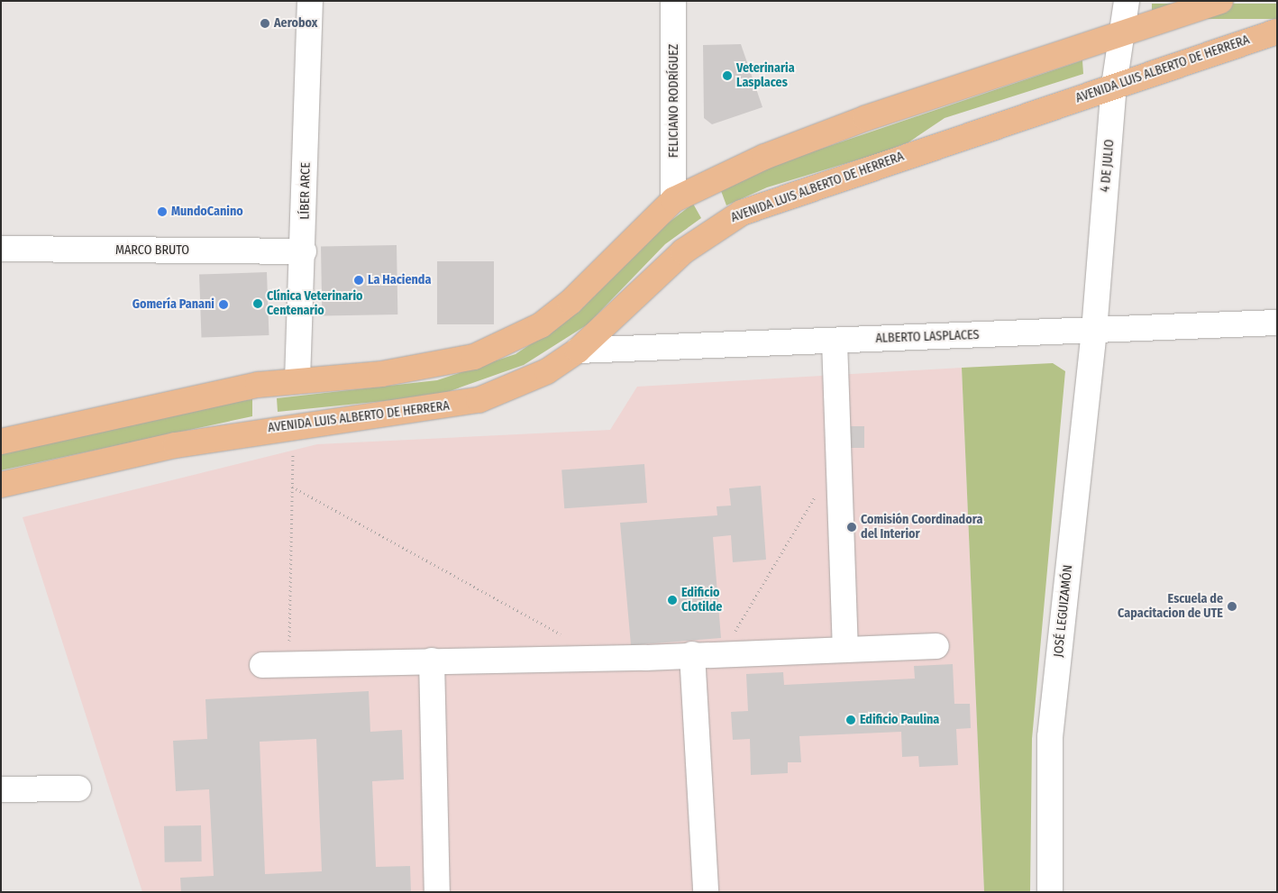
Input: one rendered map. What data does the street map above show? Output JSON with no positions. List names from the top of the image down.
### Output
{
  "streets": {
    "main road": ["AVENIDA LUIS ALBERTO DE HERRERA"],
    "street": [
      "FELICIANO RODRÍGUEZ",
      "4 DE JULIO",
      "LÍBER ARCE",
      "MARCO BRUTO",
      "ALBERTO LASPLACES",
      "JOSÉ LEGUIZAMÓN"
    ]
  },
  "crossings": [
    ["AVENIDA LUIS ALBERTO DE HERRERA", "4 DE JULIO"],
    ["AVENIDA LUIS ALBERTO DE HERRERA", "ALBERTO LASPLACES"],
    ["4 DE JULIO", "ALBERTO LASPLACES"],
    ["4 DE JULIO", "JOSÉ LEGUIZAMÓN"],
    ["LÍBER ARCE", "MARCO BRUTO"],
    ["ALBERTO LASPLACES", "JOSÉ LEGUIZAMÓN"]
  ],
  "places": [
    "Aerobox",
    "Veterinaria Lasplaces",
    "MundoCanino",
    "La Hacienda",
    "Clínica Veterinario Centenario",
    "Gomería Panani",
    "Comisión Coordinadora del Interior",
    "Edificio Clotilde",
    "Escuela de Capacitacion de UTE",
    "Edificio Paulina"
  ]
}
